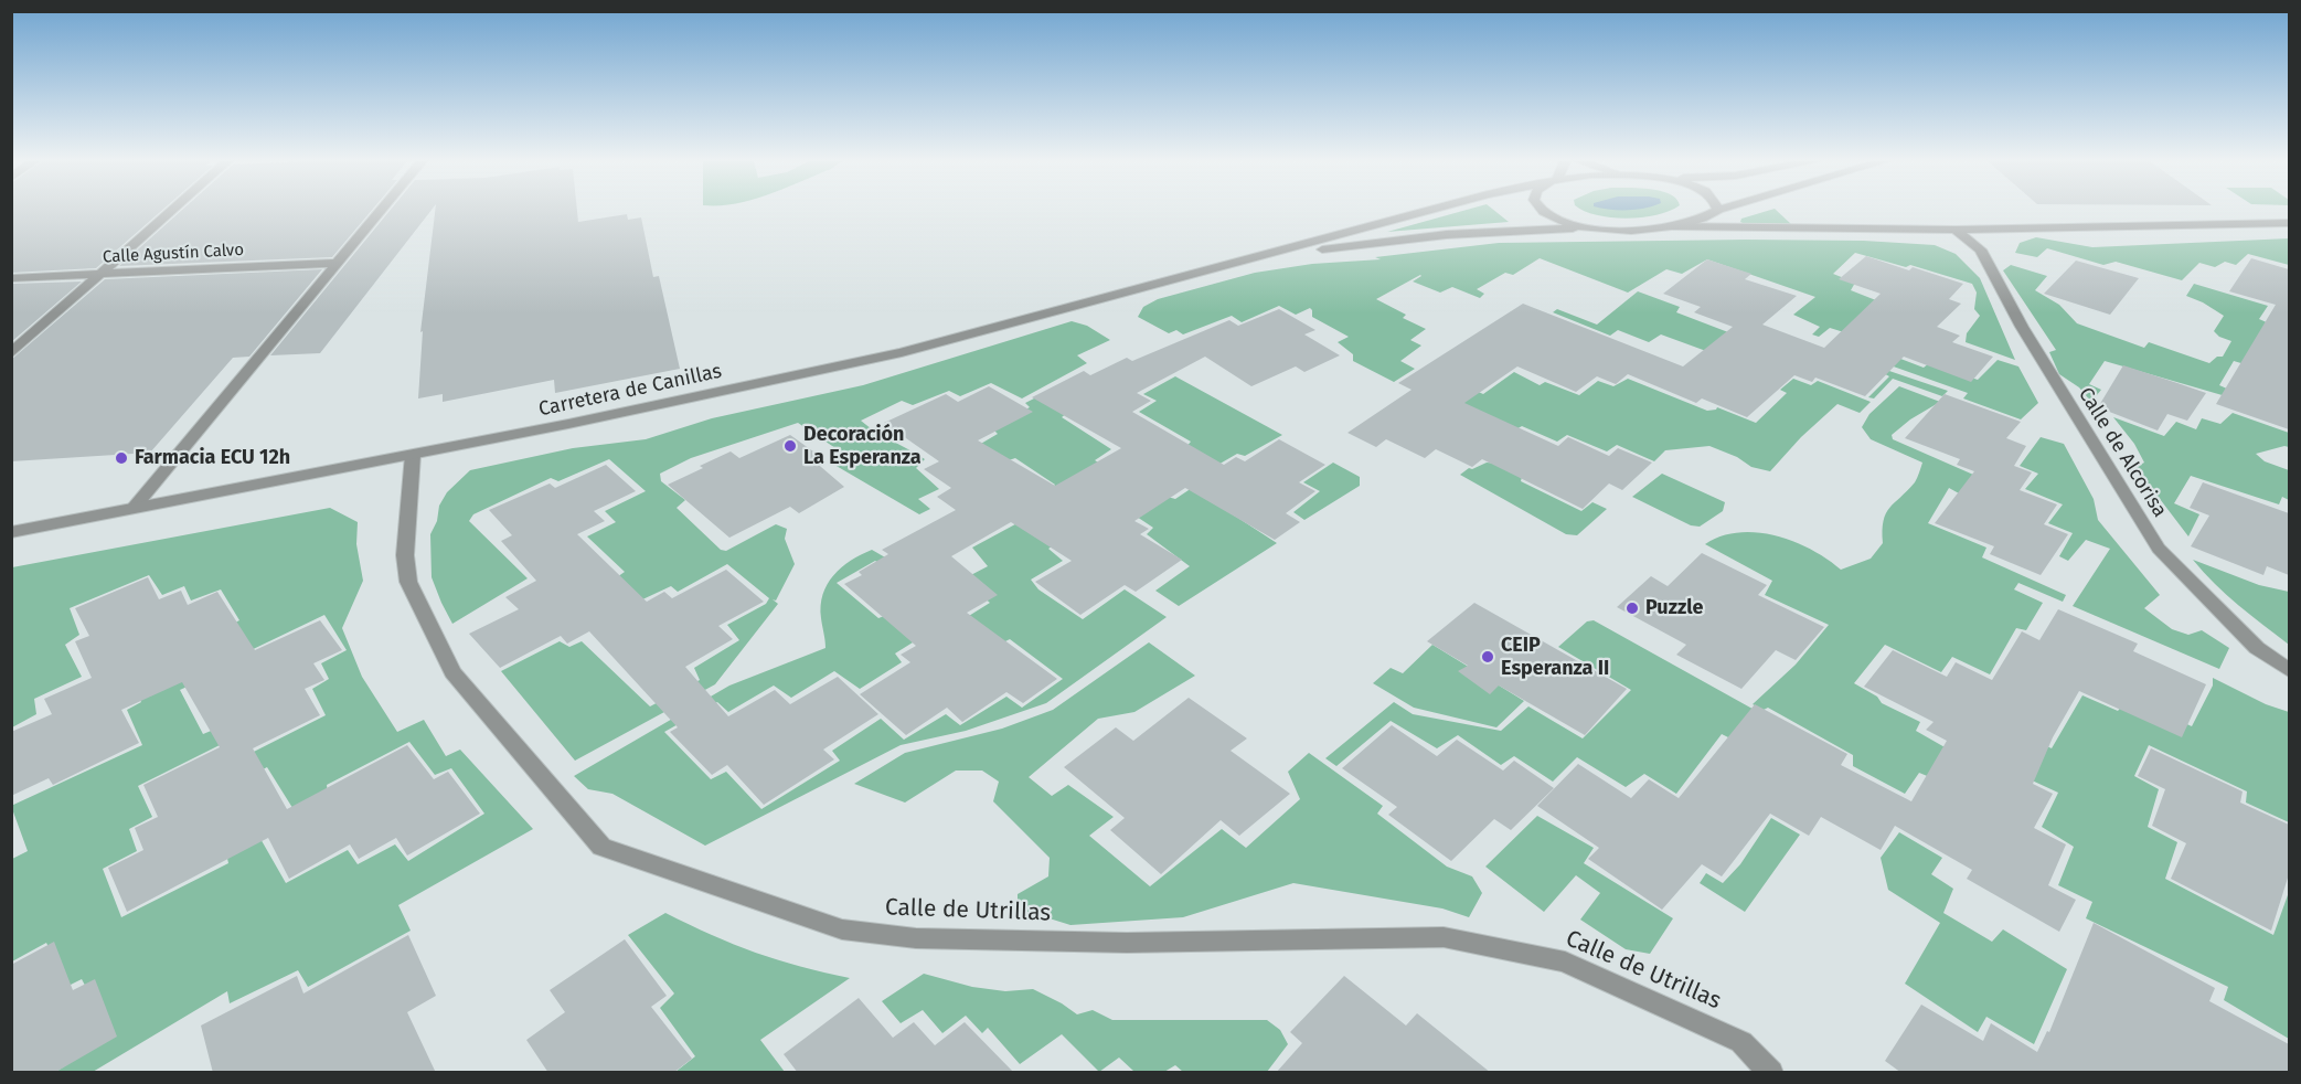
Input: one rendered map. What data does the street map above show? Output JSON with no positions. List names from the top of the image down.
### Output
{
  "streets": {
    "street": [
      "Calle Agustín Calvo",
      "Carretera de Canillas",
      "Calle de Alcorisa",
      "Calle de Utrillas"
    ]
  },
  "crossings": [
    ["Carretera de Canillas", "Calle de Utrillas"]
  ],
  "places": [
    "Decoración La Esperanza",
    "Farmacia ECU 12h",
    "Puzzle",
    "CEIP Esperanza II"
  ]
}
